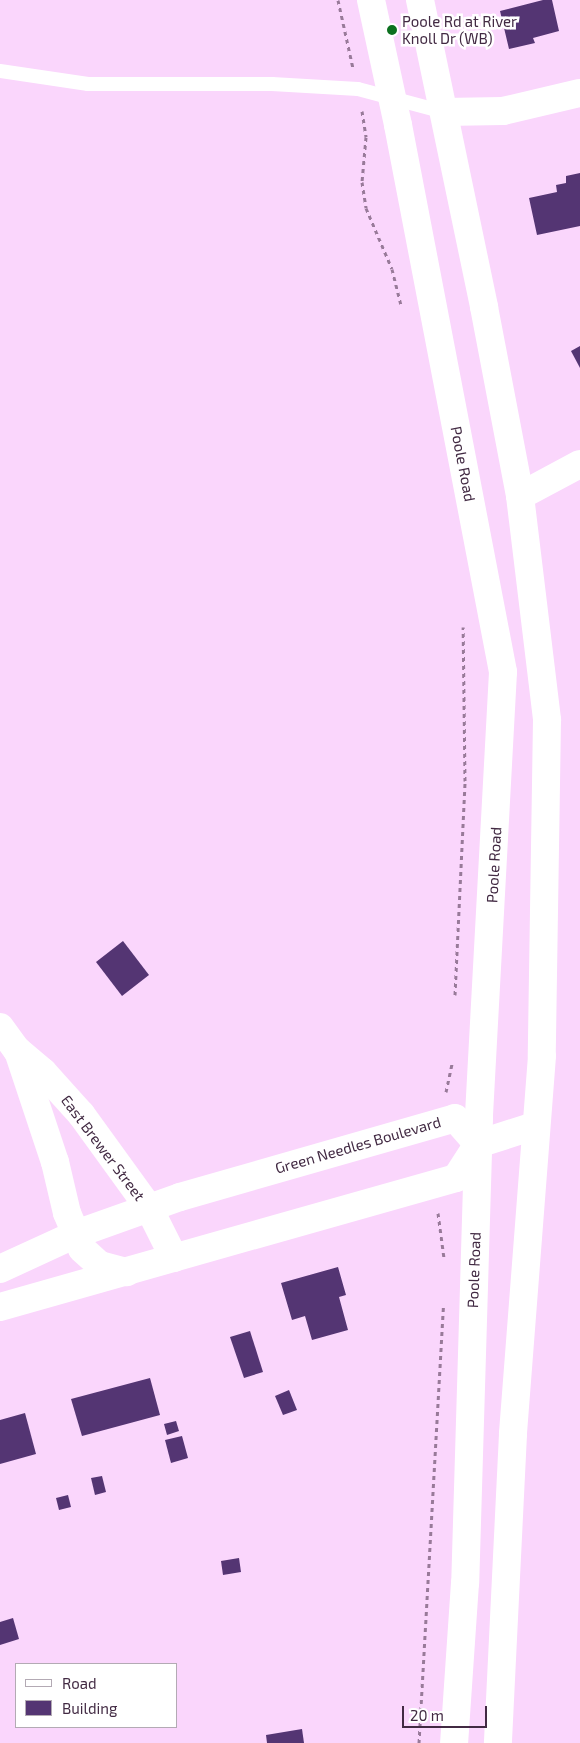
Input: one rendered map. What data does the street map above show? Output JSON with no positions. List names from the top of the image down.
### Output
{
  "streets": {
    "main road": ["Poole Road", "Green Needles Boulevard", "East Brewer Street"]
  },
  "crossings": [
    ["Poole Road", "Green Needles Boulevard"],
    ["Green Needles Boulevard", "East Brewer Street"]
  ],
  "places": ["Poole Rd at River Knoll Dr (WB)"],
  "legend": ["Road", "Building"],
  "scale_bar": "20 m"
}
